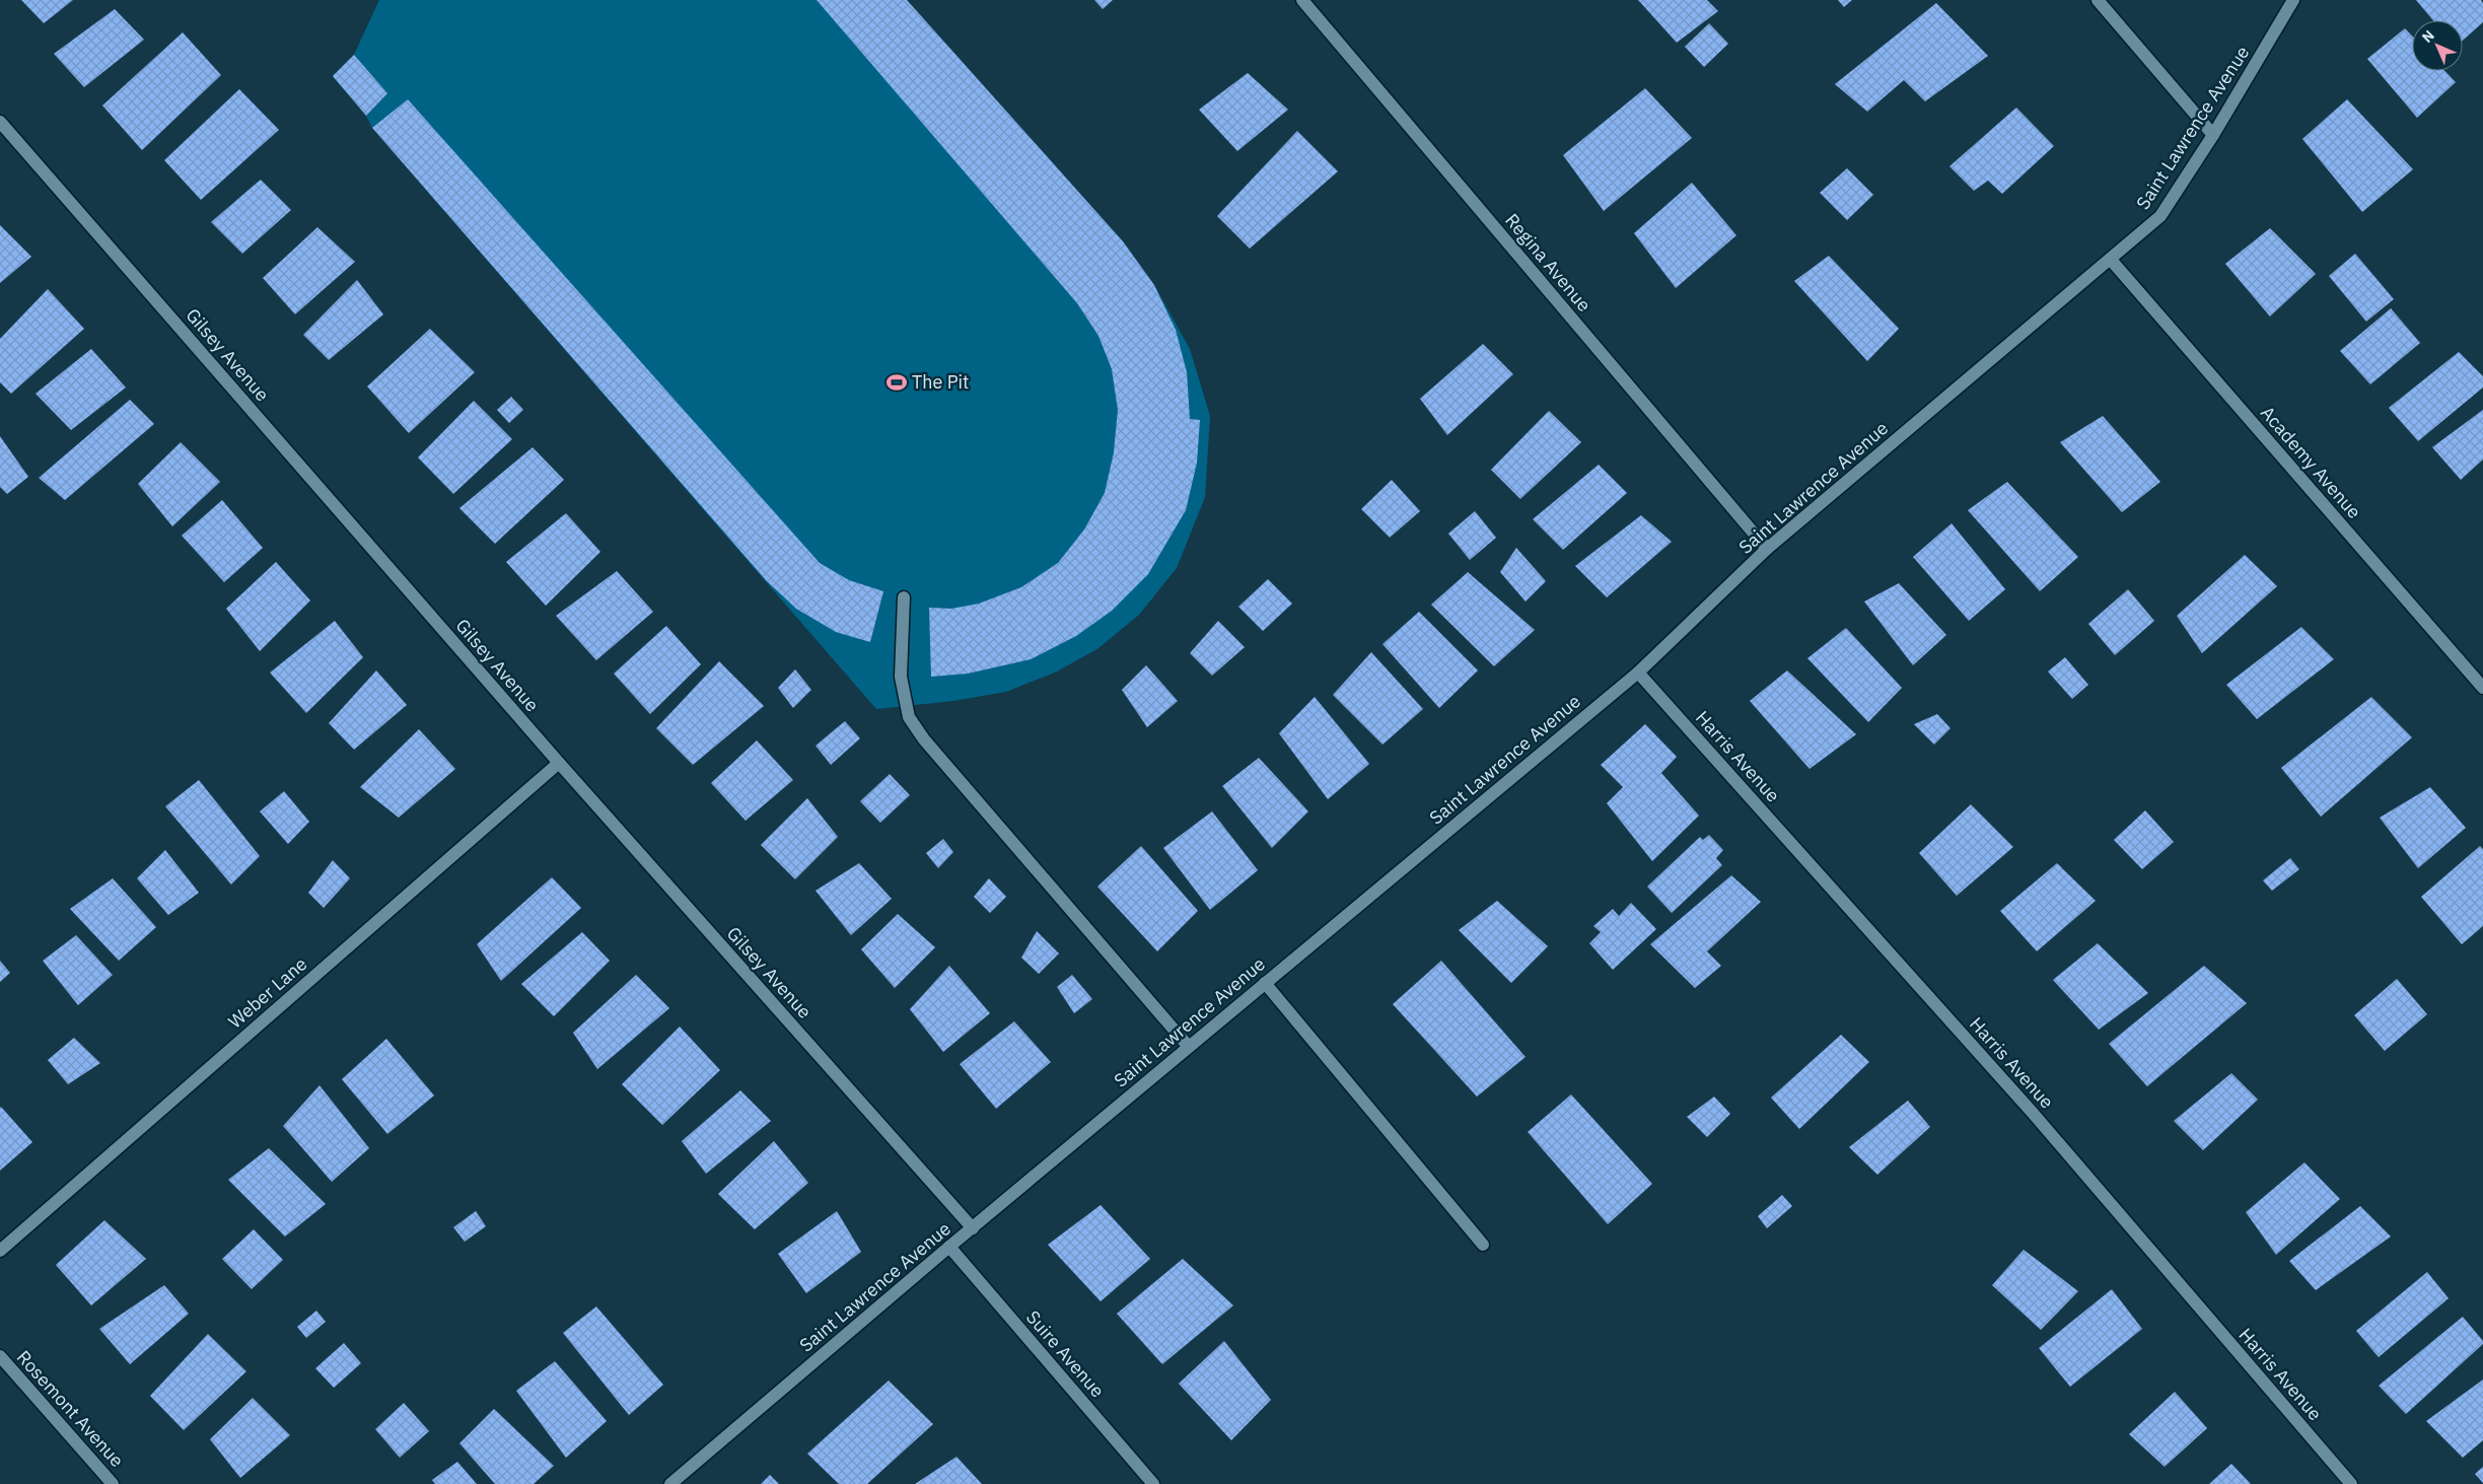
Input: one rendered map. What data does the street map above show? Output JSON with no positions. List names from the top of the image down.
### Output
{
  "streets": {
    "street": [
      "Saint Lawrence Avenue",
      "Regina Avenue",
      "Gilsey Avenue",
      "Academy Avenue",
      "Harris Avenue",
      "Weber Lane",
      "Suire Avenue",
      "Rosemont Avenue"
    ]
  },
  "crossings": [
    ["Saint Lawrence Avenue", "Regina Avenue"],
    ["Saint Lawrence Avenue", "Gilsey Avenue"],
    ["Saint Lawrence Avenue", "Academy Avenue"],
    ["Saint Lawrence Avenue", "Harris Avenue"],
    ["Saint Lawrence Avenue", "Suire Avenue"],
    ["Gilsey Avenue", "Weber Lane"]
  ],
  "places": {
    "sports": ["The Pit"]
  },
  "north": "top left"
}
